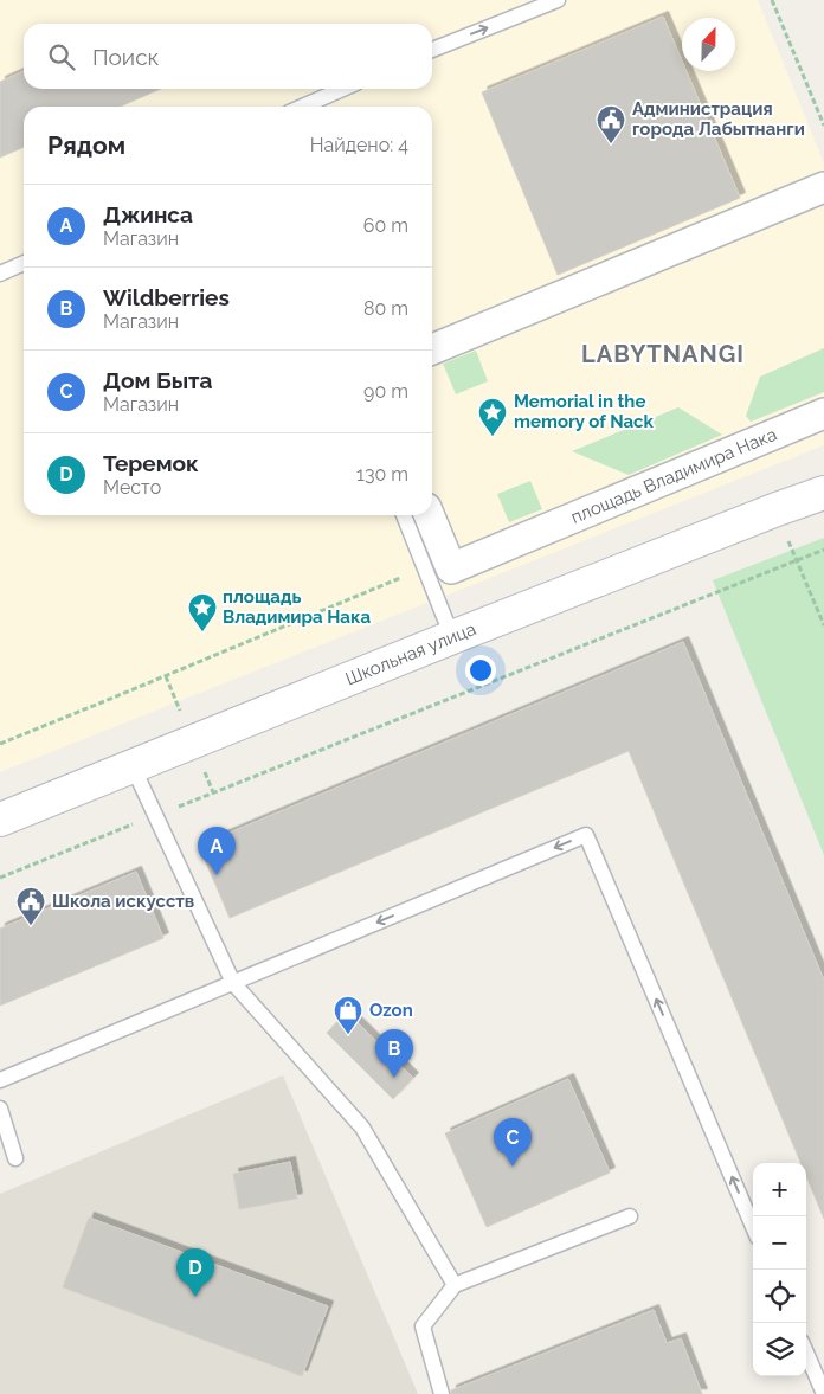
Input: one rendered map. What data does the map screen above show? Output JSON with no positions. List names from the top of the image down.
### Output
{
  "streets": {
    "street": ["площадь Владимира Нака", "Школьная улица"]
  },
  "districts": ["LABYTNANGI"],
  "places": {
    "public building": ["Администрация города Лабытнанги", "Школа искусств"],
    "place": ["Memorial in the memory of Nack", "площадь Владимира Нака"],
    "shop": ["Ozon"]
  },
  "north": "top",
  "page": {
    "search": "Поиск",
    "heading": ["Рядом", "Найдено: 4"],
    "list": [
      {
        "mark": "A",
        "name": "Джинса",
        "note": "Магазин",
        "value": "60 m"
      },
      {
        "mark": "B",
        "name": "Wildberries",
        "note": "Магазин",
        "value": "80 m"
      },
      {
        "mark": "C",
        "name": "Дом Быта",
        "note": "Магазин",
        "value": "90 m"
      },
      {
        "mark": "D",
        "name": "Теремок",
        "note": "Место",
        "value": "130 m"
      }
    ],
    "pins": [
      "A",
      "B",
      "C",
      "D"
    ],
    "map_buttons": ["+", "−"]
  }
}
